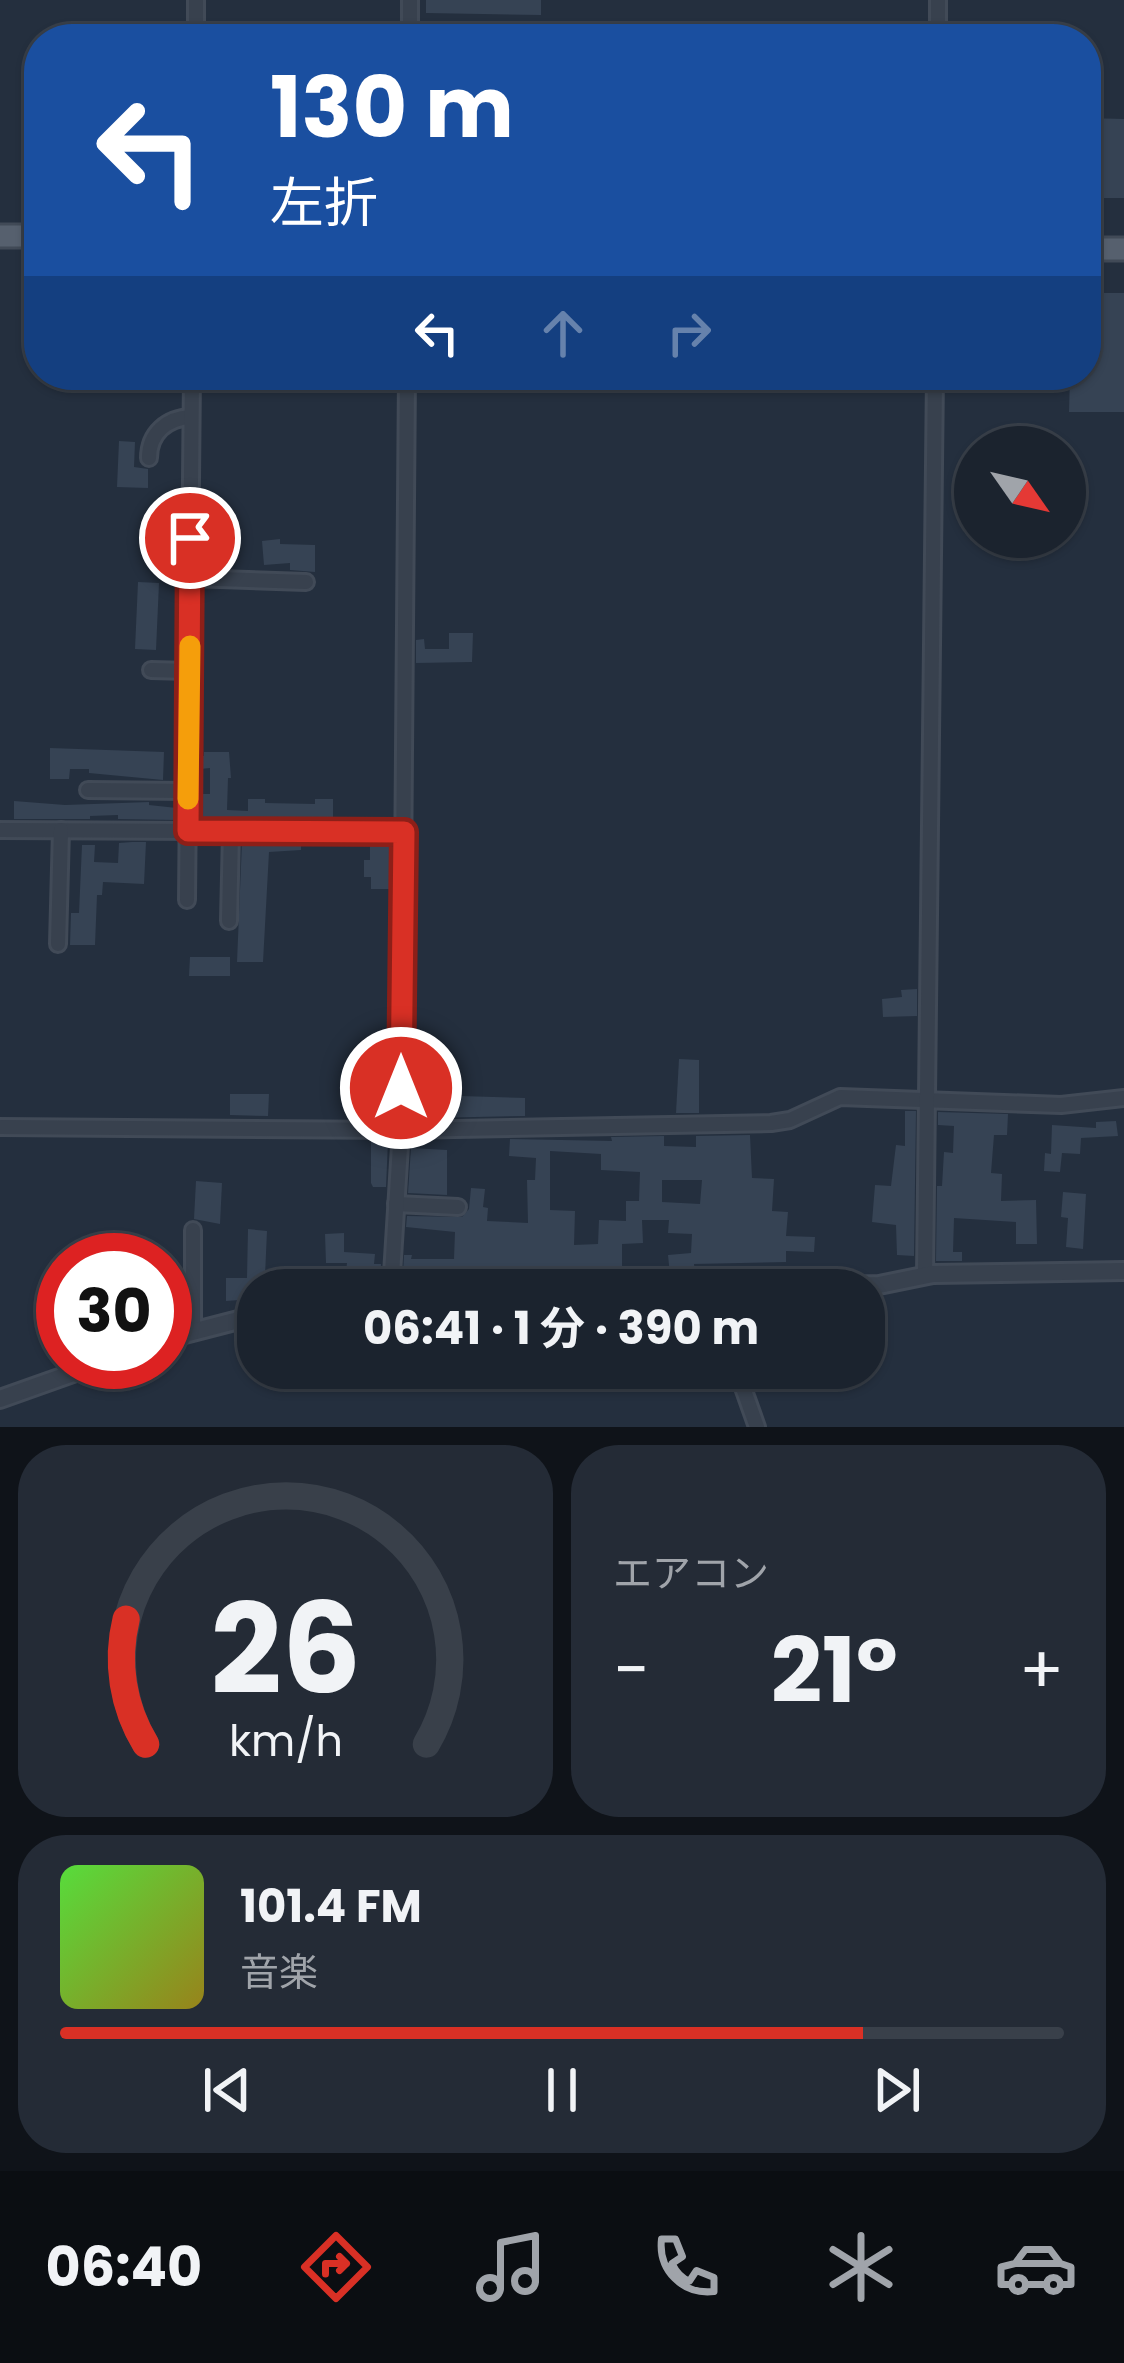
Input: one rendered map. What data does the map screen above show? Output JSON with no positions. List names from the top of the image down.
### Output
{
  "north": "bottom right",
  "page": {
    "turn": ["130 m", "左折"],
    "limit": "30",
    "trip": "06:41 · 1 分 · 390 m",
    "tile": "エアコン",
    "heat": ["−", "21°", "+"],
    "song": ["101.4 FM", "音楽"],
    "tabs": "06:40",
    "gauge": ["26", "km/h"]
  }
}
